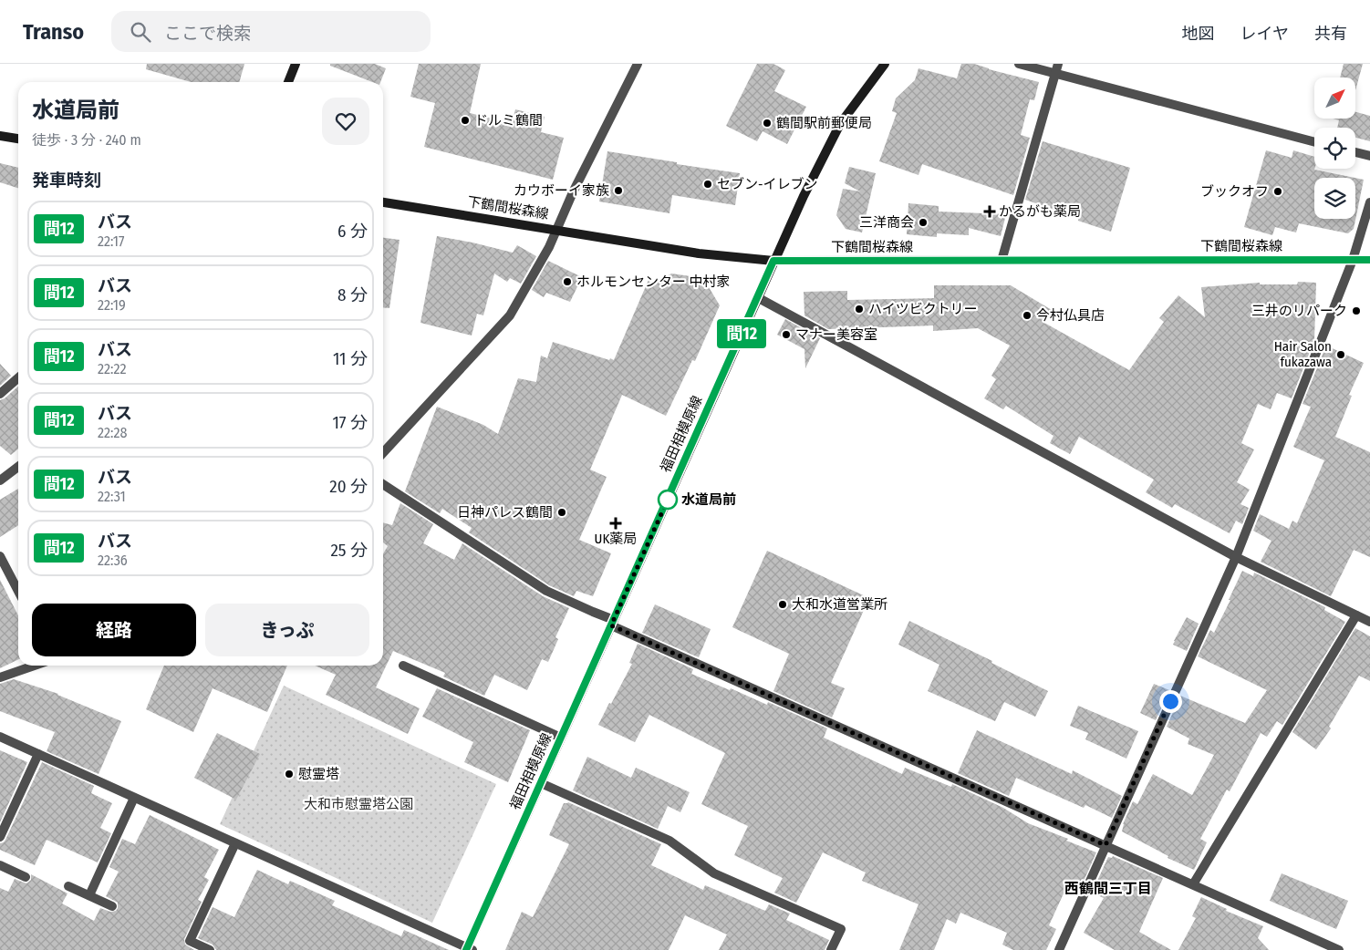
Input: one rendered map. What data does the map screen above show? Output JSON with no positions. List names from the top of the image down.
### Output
{
  "streets": {
    "street": ["下鶴間桜森線", "福田相模原線"]
  },
  "crossings": [
    ["下鶴間桜森線", "福田相模原線"]
  ],
  "districts": ["西鶴間三丁目"],
  "parks": ["大和市慰霊塔公園"],
  "places": {
    "other": [
      "ドルミ鶴間",
      "鶴間駅前郵便局",
      "セブン-イレブン",
      "カウボーイ家族",
      "ブックオフ",
      "三洋商会",
      "ホルモンセンター 中村家",
      "ハイツビクトリー",
      "三井のリパーク",
      "今村仏具店",
      "マナー美容室",
      "Hair Salon fukazawa",
      "水道局前",
      "日神パレス鶴間",
      "大和水道営業所",
      "慰霊塔"
    ],
    "health": ["かるがも薬局", "UK薬局"]
  },
  "lines": ["bus line 間12"],
  "north": "top right",
  "page": {
    "header": "Transo",
    "search": "ここで検索",
    "nav": ["地図", "レイヤ", "共有"],
    "on_map": "間12",
    "heading": [
      ["水道局前", "徒歩 · 3 分 · 240 m"],
      "発車時刻"
    ],
    "list": [
      {
        "mark": "間12",
        "name": "バス",
        "note": "22:17",
        "value": "6 分"
      },
      {
        "mark": "間12",
        "name": "バス",
        "note": "22:19",
        "value": "8 分"
      },
      {
        "mark": "間12",
        "name": "バス",
        "note": "22:22",
        "value": "11 分"
      },
      {
        "mark": "間12",
        "name": "バス",
        "note": "22:28",
        "value": "17 分"
      },
      {
        "mark": "間12",
        "name": "バス",
        "note": "22:31",
        "value": "20 分"
      },
      {
        "mark": "間12",
        "name": "バス",
        "note": "22:36",
        "value": "25 分"
      }
    ],
    "buttons": ["経路", "きっぷ"]
  }
}
